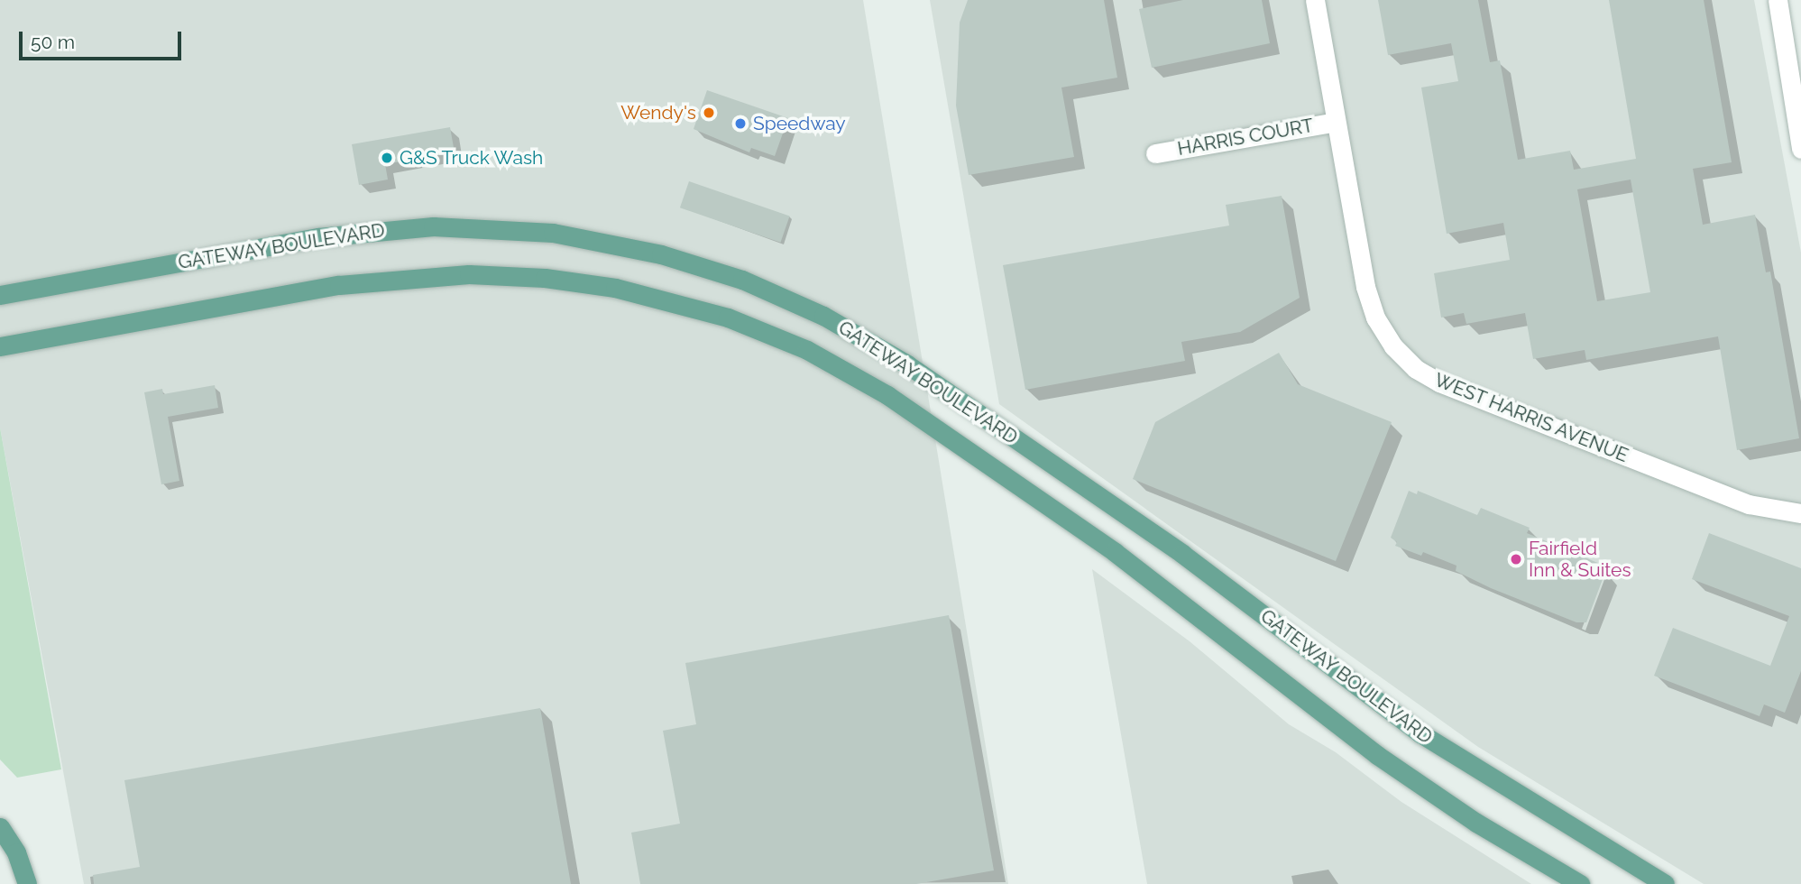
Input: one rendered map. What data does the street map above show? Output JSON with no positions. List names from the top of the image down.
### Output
{
  "streets": {
    "main road": ["GATEWAY BOULEVARD"],
    "street": ["HARRIS COURT", "WEST HARRIS AVENUE"]
  },
  "crossings": [
    ["HARRIS COURT", "WEST HARRIS AVENUE"]
  ],
  "places": [
    "Wendy's",
    "Speedway",
    "G&S Truck Wash",
    "Fairfield Inn & Suites"
  ],
  "scale_bar": "50 m"
}
